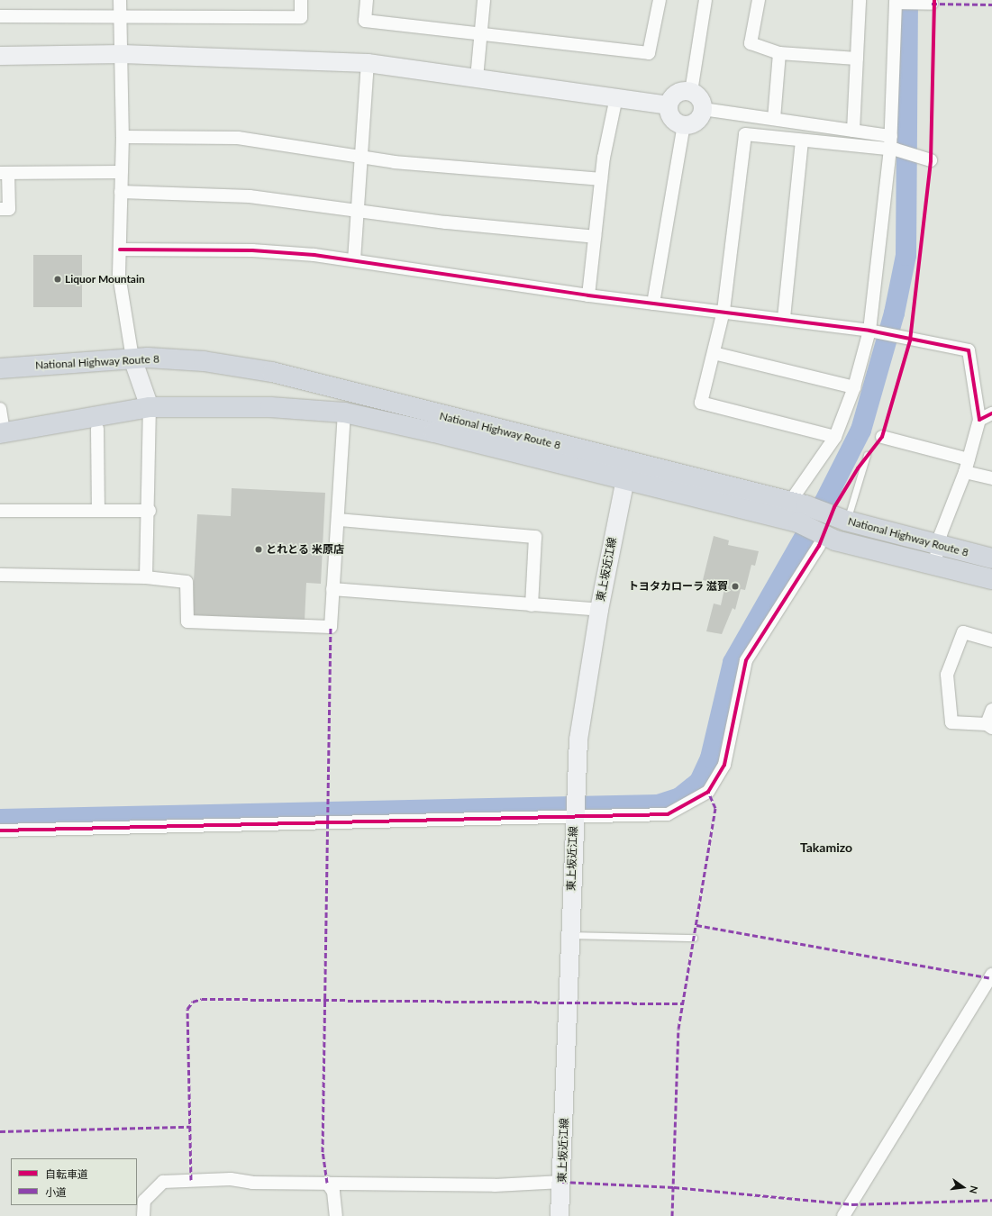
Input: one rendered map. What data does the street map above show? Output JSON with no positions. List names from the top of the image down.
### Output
{
  "streets": {
    "highway": ["National Highway Route 8"],
    "street": ["東上坂近江線"]
  },
  "crossings": [
    ["National Highway Route 8", "東上坂近江線"]
  ],
  "districts": ["Takamizo"],
  "places": ["Liquor Mountain", "とれとる 米原店", "トヨタカローラ 滋賀"],
  "legend": ["自転車道", "小道"],
  "north": "right"
}
